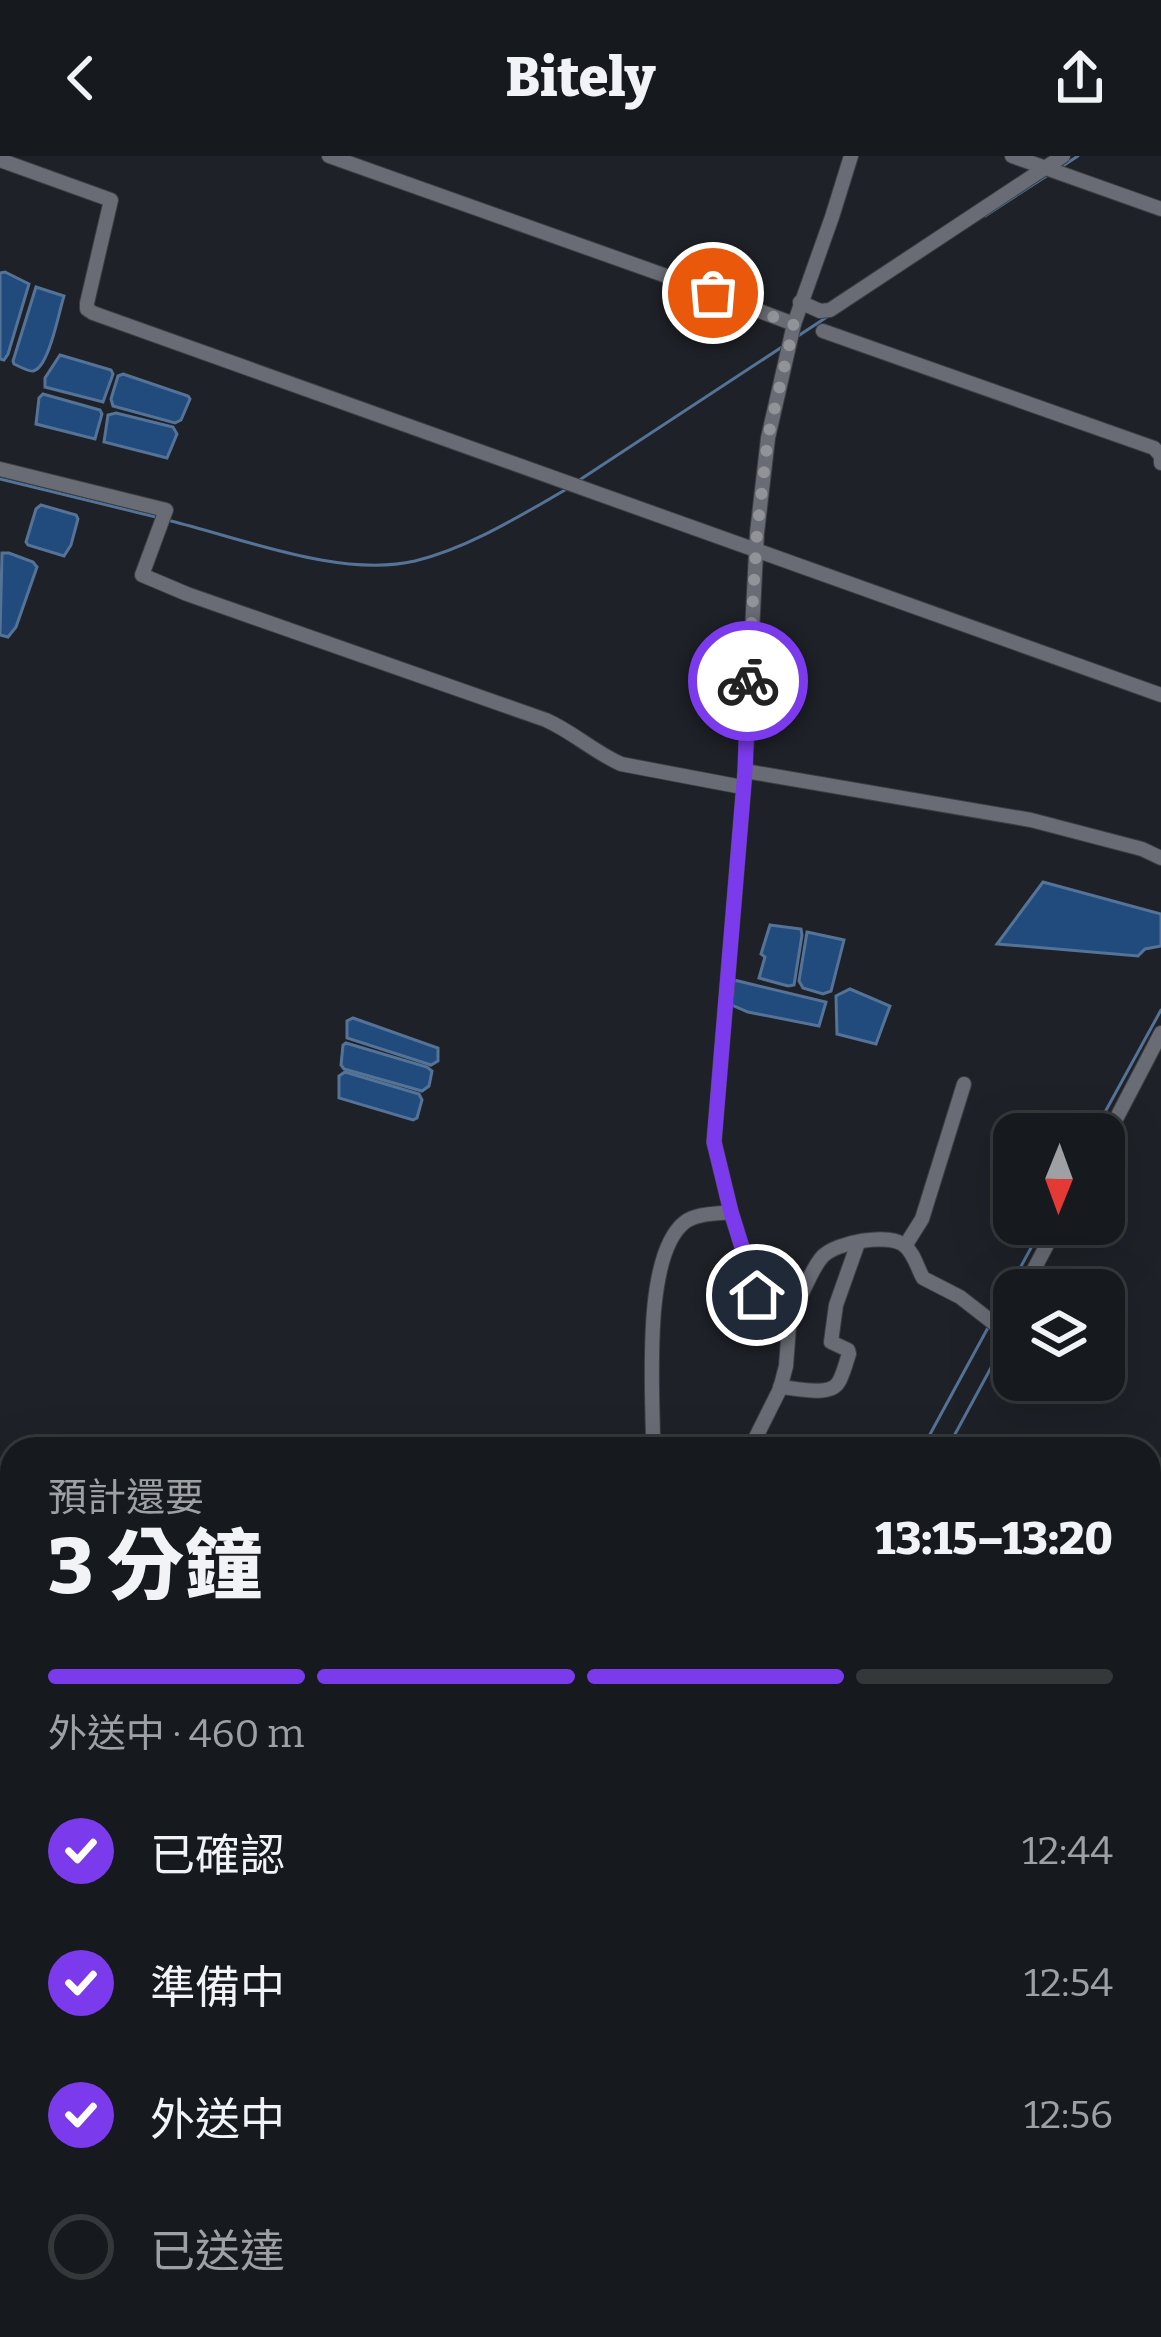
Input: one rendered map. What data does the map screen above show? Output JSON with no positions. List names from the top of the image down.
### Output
{
  "north": "bottom",
  "page": {
    "header": "Bitely",
    "heading": ["3 分鐘", "預計還要", "13:15–13:20"],
    "bar": "外送中 · 460 m",
    "list": [
      ["已確認", "12:44"],
      ["準備中", "12:54"],
      ["外送中", "12:56"],
      "已送達"
    ]
  }
}
